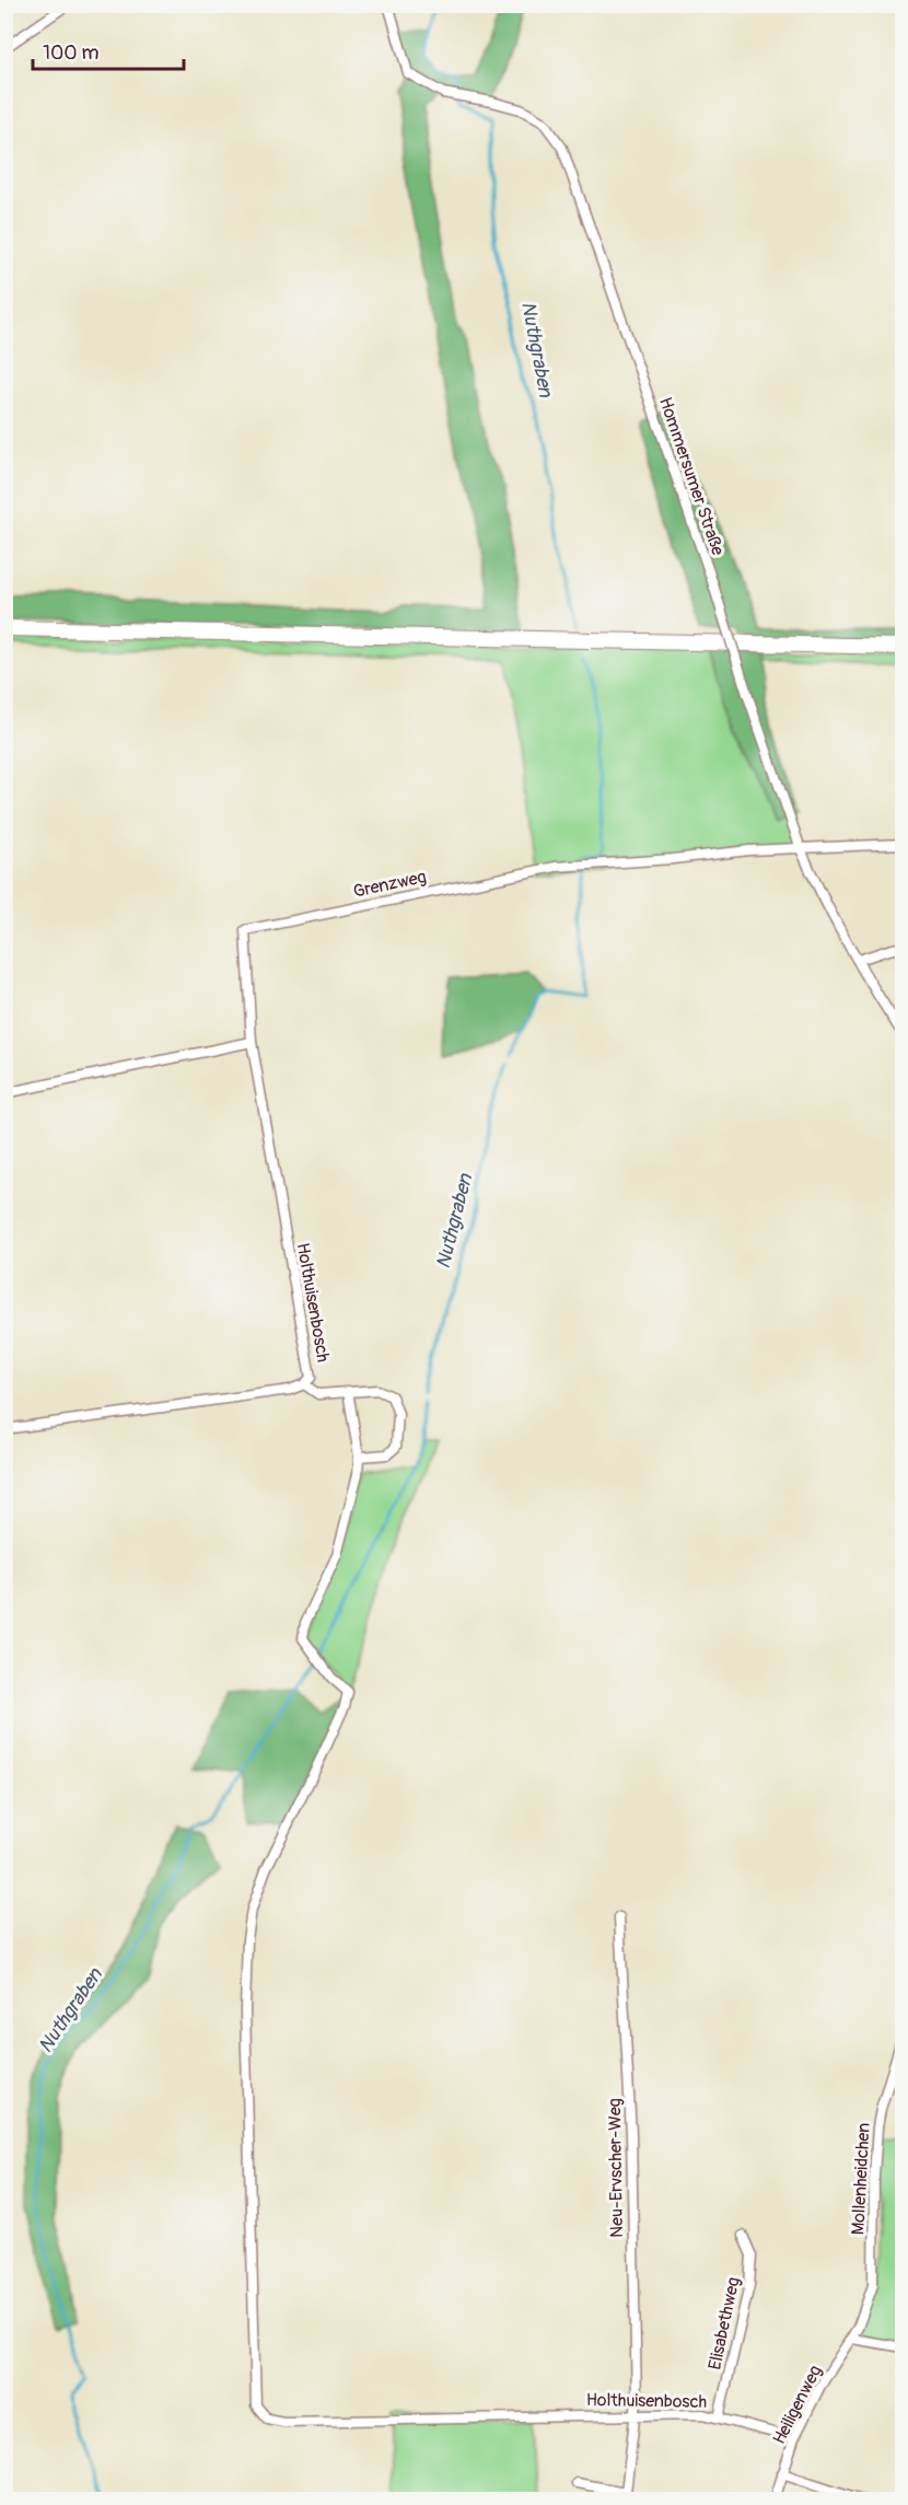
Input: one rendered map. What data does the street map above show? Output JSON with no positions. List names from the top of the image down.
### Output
{
  "streets": {
    "street": [
      "Hommersumer Straße",
      "Grenzweg",
      "Holthuisenbosch",
      "Neu-Ervscher-Weg",
      "Mollenheidchen",
      "Elisabethweg",
      "Heiligenweg"
    ]
  },
  "crossings": [
    ["Hommersumer Straße", "Grenzweg"],
    ["Grenzweg", "Holthuisenbosch"],
    ["Holthuisenbosch", "Neu-Ervscher-Weg"],
    ["Holthuisenbosch", "Elisabethweg"],
    ["Holthuisenbosch", "Heiligenweg"],
    ["Mollenheidchen", "Heiligenweg"]
  ],
  "water": ["Nuthgraben"],
  "scale_bar": "100 m"
}
